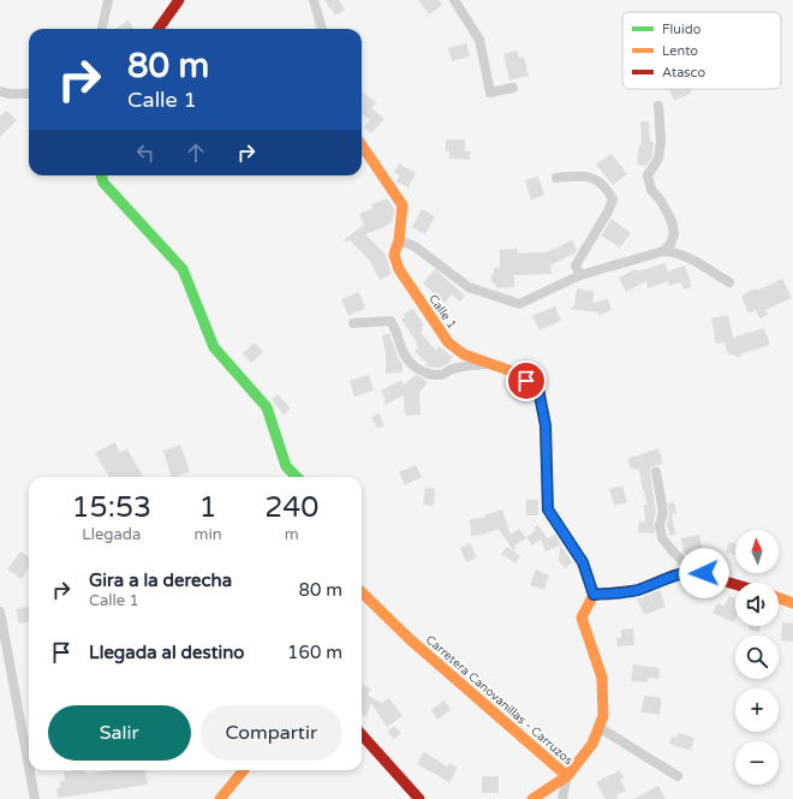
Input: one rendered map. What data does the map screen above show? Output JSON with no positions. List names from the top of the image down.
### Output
{
  "streets": {
    "street": ["Calle 1", "Carretera Canovanillas - Carruzos"]
  },
  "crossings": [
    ["Calle 1", "Carretera Canovanillas - Carruzos"]
  ],
  "legend": ["Fluido", "Lento", "Atasco"],
  "north": "top",
  "page": {
    "turn": ["80 m", "Calle 1"],
    "eta": [
      "15:53",
      "Llegada",
      "1",
      "min",
      "240",
      "m"
    ],
    "map_buttons": ["+", "−"],
    "list": [
      {
        "name": "Gira a la derecha",
        "note": "Calle 1",
        "value": "80 m"
      },
      {
        "name": "Llegada al destino",
        "value": "160 m"
      }
    ],
    "buttons": ["Salir", "Compartir"]
  }
}
